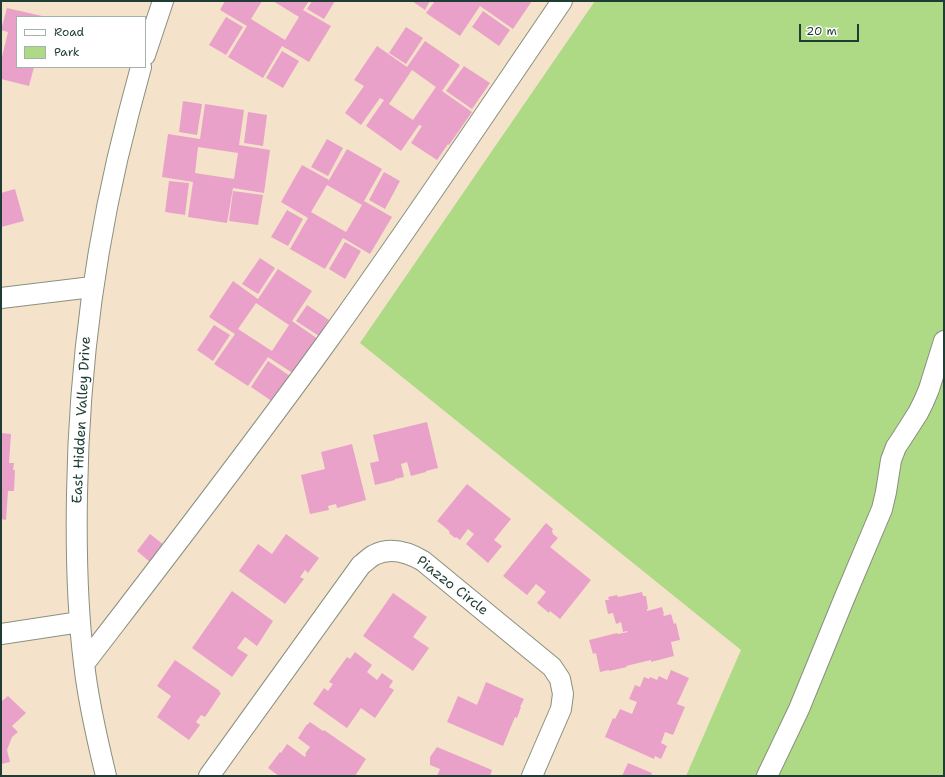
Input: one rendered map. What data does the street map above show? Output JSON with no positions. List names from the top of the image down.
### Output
{
  "streets": {
    "street": ["East Hidden Valley Drive", "Piazzo Circle"]
  },
  "legend": ["Road", "Park"],
  "scale_bar": "20 m"
}
